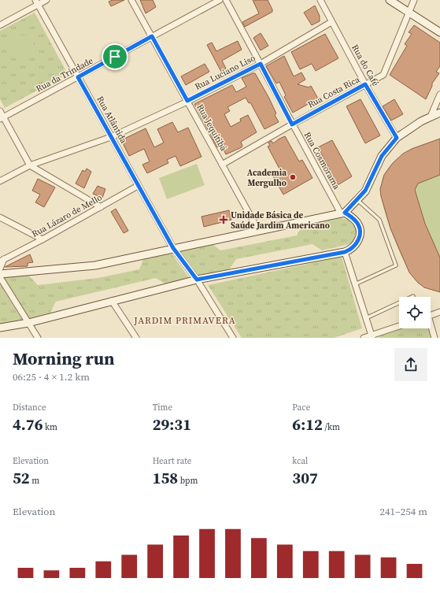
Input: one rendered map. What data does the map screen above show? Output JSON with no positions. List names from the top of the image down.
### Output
{
  "streets": {
    "street": [
      "Rua do Café",
      "Rua Luciano Liso",
      "Rua da Trindade",
      "Rua Costa Rica",
      "Rua Atlântida",
      "Rua Jequitibá",
      "Rua Cosmorama",
      "Rua Lázaro de Mello"
    ]
  },
  "crossings": [
    ["Rua do Café", "Rua Luciano Liso"],
    ["Rua do Café", "Rua Costa Rica"],
    ["Rua Luciano Liso", "Rua Atlântida"],
    ["Rua Luciano Liso", "Rua Jequitibá"],
    ["Rua Luciano Liso", "Rua Cosmorama"],
    ["Rua da Trindade", "Rua Atlântida"],
    ["Rua da Trindade", "Rua Jequitibá"],
    ["Rua Costa Rica", "Rua Jequitibá"],
    ["Rua Costa Rica", "Rua Cosmorama"],
    ["Rua Atlântida", "Rua Lázaro de Mello"]
  ],
  "districts": ["JARDIM PRIMAVERA"],
  "places": {
    "other": ["Academia Mergulho"],
    "health": ["Unidade Básica de Saúde Jardim Americano"]
  },
  "page": {
    "heading": ["Morning run", "06:25 · 4 × 1.2 km"],
    "stats": [
      ["Distance", "4.76 km"],
      ["Time", "29:31"],
      ["Pace", "6:12 /km"],
      ["Elevation", "52 m"],
      ["Heart rate", "158 bpm"],
      ["kcal", "307"]
    ],
    "chart": ["Elevation", "241–254 m"]
  }
}
